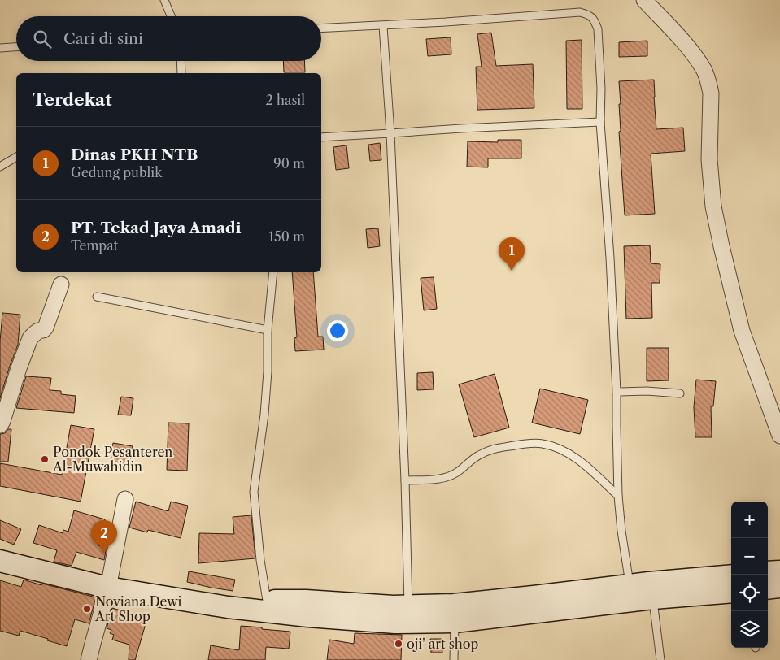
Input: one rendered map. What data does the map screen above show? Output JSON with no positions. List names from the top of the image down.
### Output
{
  "places": ["Pondok Pesanteren Al-Muwahidin", "Noviana Dewi Art Shop", "oji' art shop"],
  "page": {
    "search": "Cari di sini",
    "heading": ["Terdekat", "2 hasil"],
    "list": [
      {
        "mark": "1",
        "name": "Dinas PKH NTB",
        "note": "Gedung publik",
        "value": "90 m"
      },
      {
        "mark": "2",
        "name": "PT. Tekad Jaya Amadi",
        "note": "Tempat",
        "value": "150 m"
      }
    ],
    "pins": ["1", "2"],
    "map_buttons": ["+", "−"]
  }
}
